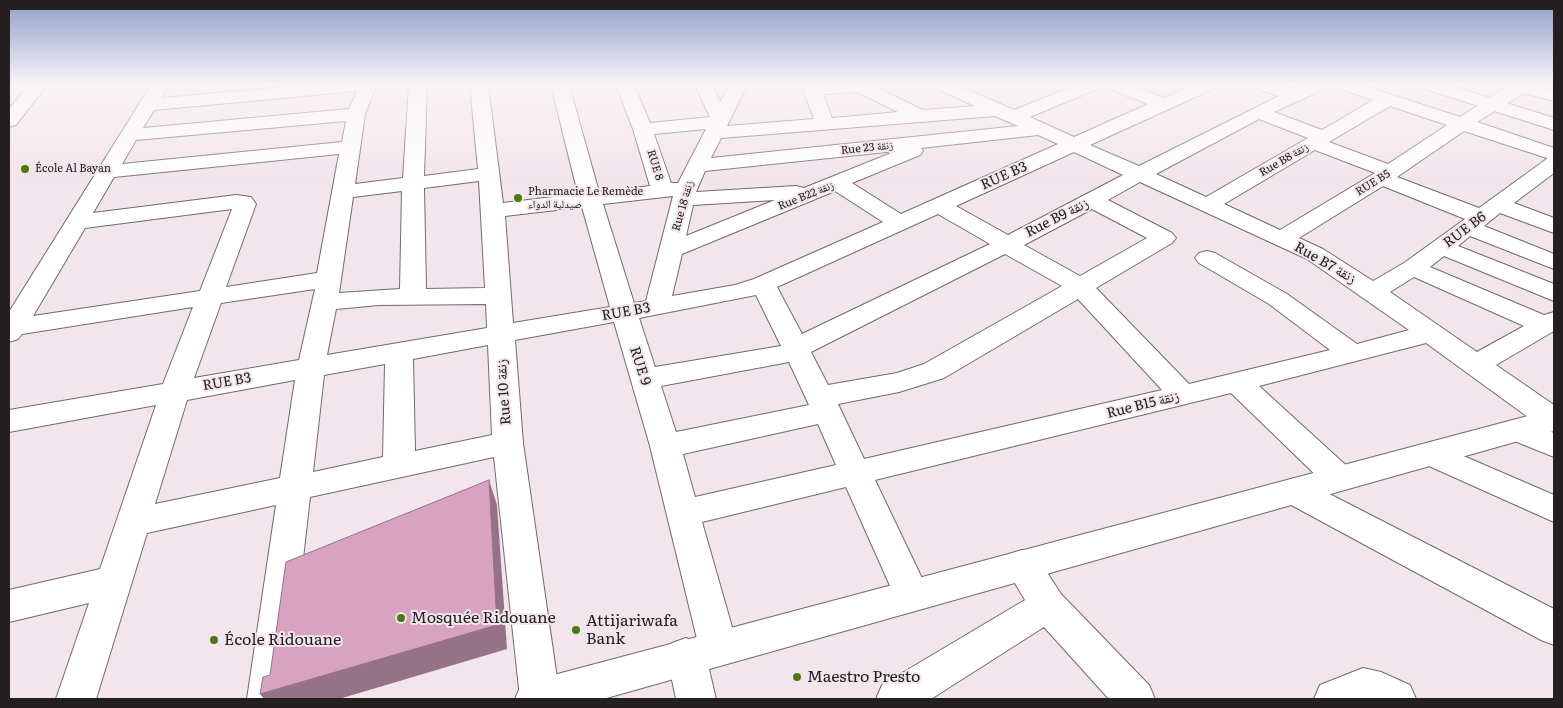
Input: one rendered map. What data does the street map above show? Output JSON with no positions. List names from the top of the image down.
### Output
{
  "streets": {
    "street": [
      "Rue 23 زنقة",
      "Rue B8 زنقة",
      "RUE 8",
      "RUE B3",
      "RUE B5",
      "Rue B22 زنقة",
      "Rue 18 زنقة",
      "Rue B9 زنقة",
      "RUE B6",
      "Rue B7 زنقة",
      "RUE 9",
      "Rue 10 زنقة",
      "Rue B15 زنقة"
    ]
  },
  "crossings": [
    ["Rue 23 زنقة", "Rue B22 زنقة"],
    ["Rue 23 زنقة", "Rue 18 زنقة"],
    ["Rue 23 زنقة", "Rue B7 زنقة"],
    ["Rue B8 زنقة", "Rue B7 زنقة"],
    ["RUE B3", "Rue 18 زنقة"],
    ["RUE B3", "Rue B7 زنقة"],
    ["RUE B3", "RUE 9"],
    ["RUE B3", "Rue 10 زنقة"],
    ["RUE B5", "Rue B7 زنقة"],
    ["Rue B22 زنقة", "Rue 18 زنقة"],
    ["Rue B9 زنقة", "Rue B7 زنقة"],
    ["Rue B9 زنقة", "RUE 9"],
    ["RUE B6", "Rue B7 زنقة"],
    ["Rue B7 زنقة", "Rue B15 زنقة"],
    ["RUE 9", "Rue B15 زنقة"]
  ],
  "places": [
    "École Al Bayan",
    "Pharmacie Le Remède صيدلية الدواء",
    "Mosquée Ridouane",
    "Attijariwafa Bank",
    "École Ridouane",
    "Maestro Presto"
  ]
}
